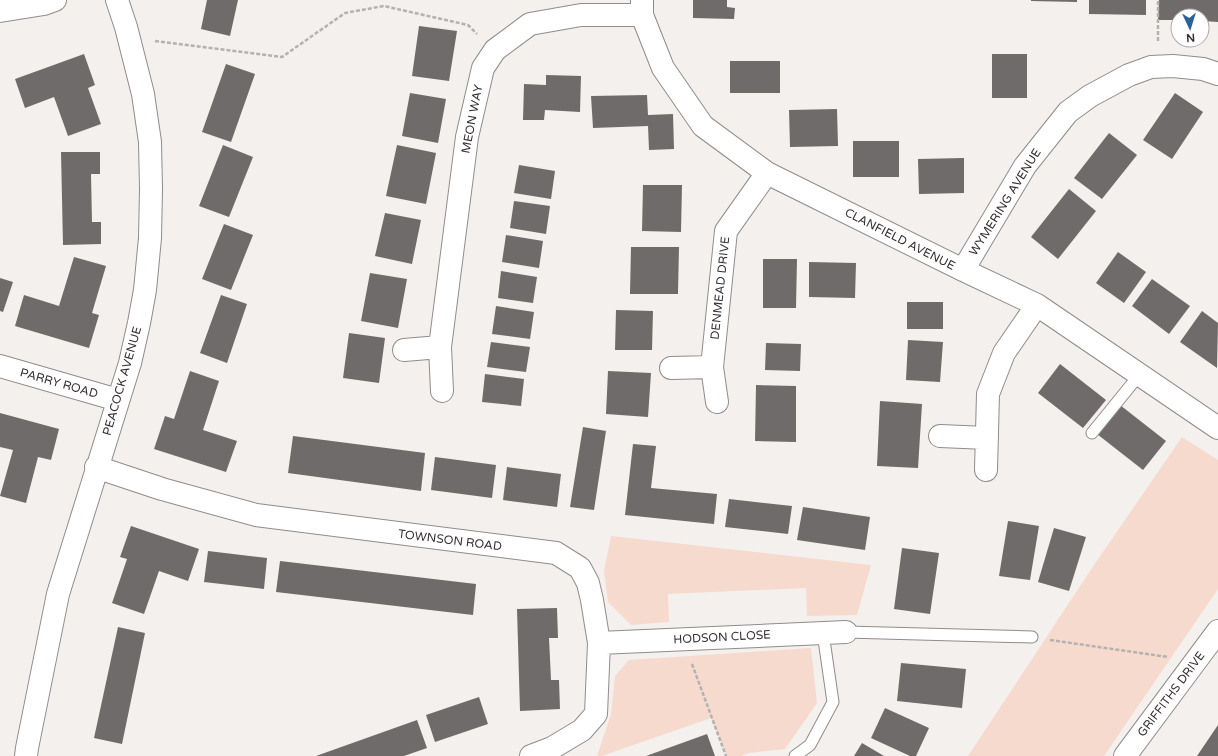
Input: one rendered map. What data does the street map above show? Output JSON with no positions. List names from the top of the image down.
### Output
{
  "streets": {
    "street": [
      "MEON WAY",
      "WYMERING AVENUE",
      "CLANFIELD AVENUE",
      "DENMEAD DRIVE",
      "PEACOCK AVENUE",
      "PARRY ROAD",
      "TOWNSON ROAD",
      "HODSON CLOSE",
      "GRIFFITHS DRIVE"
    ]
  },
  "crossings": [
    ["MEON WAY", "CLANFIELD AVENUE"],
    ["WYMERING AVENUE", "CLANFIELD AVENUE"],
    ["CLANFIELD AVENUE", "DENMEAD DRIVE"],
    ["PEACOCK AVENUE", "PARRY ROAD"],
    ["PEACOCK AVENUE", "TOWNSON ROAD"],
    ["TOWNSON ROAD", "HODSON CLOSE"]
  ],
  "north": "bottom"
}
